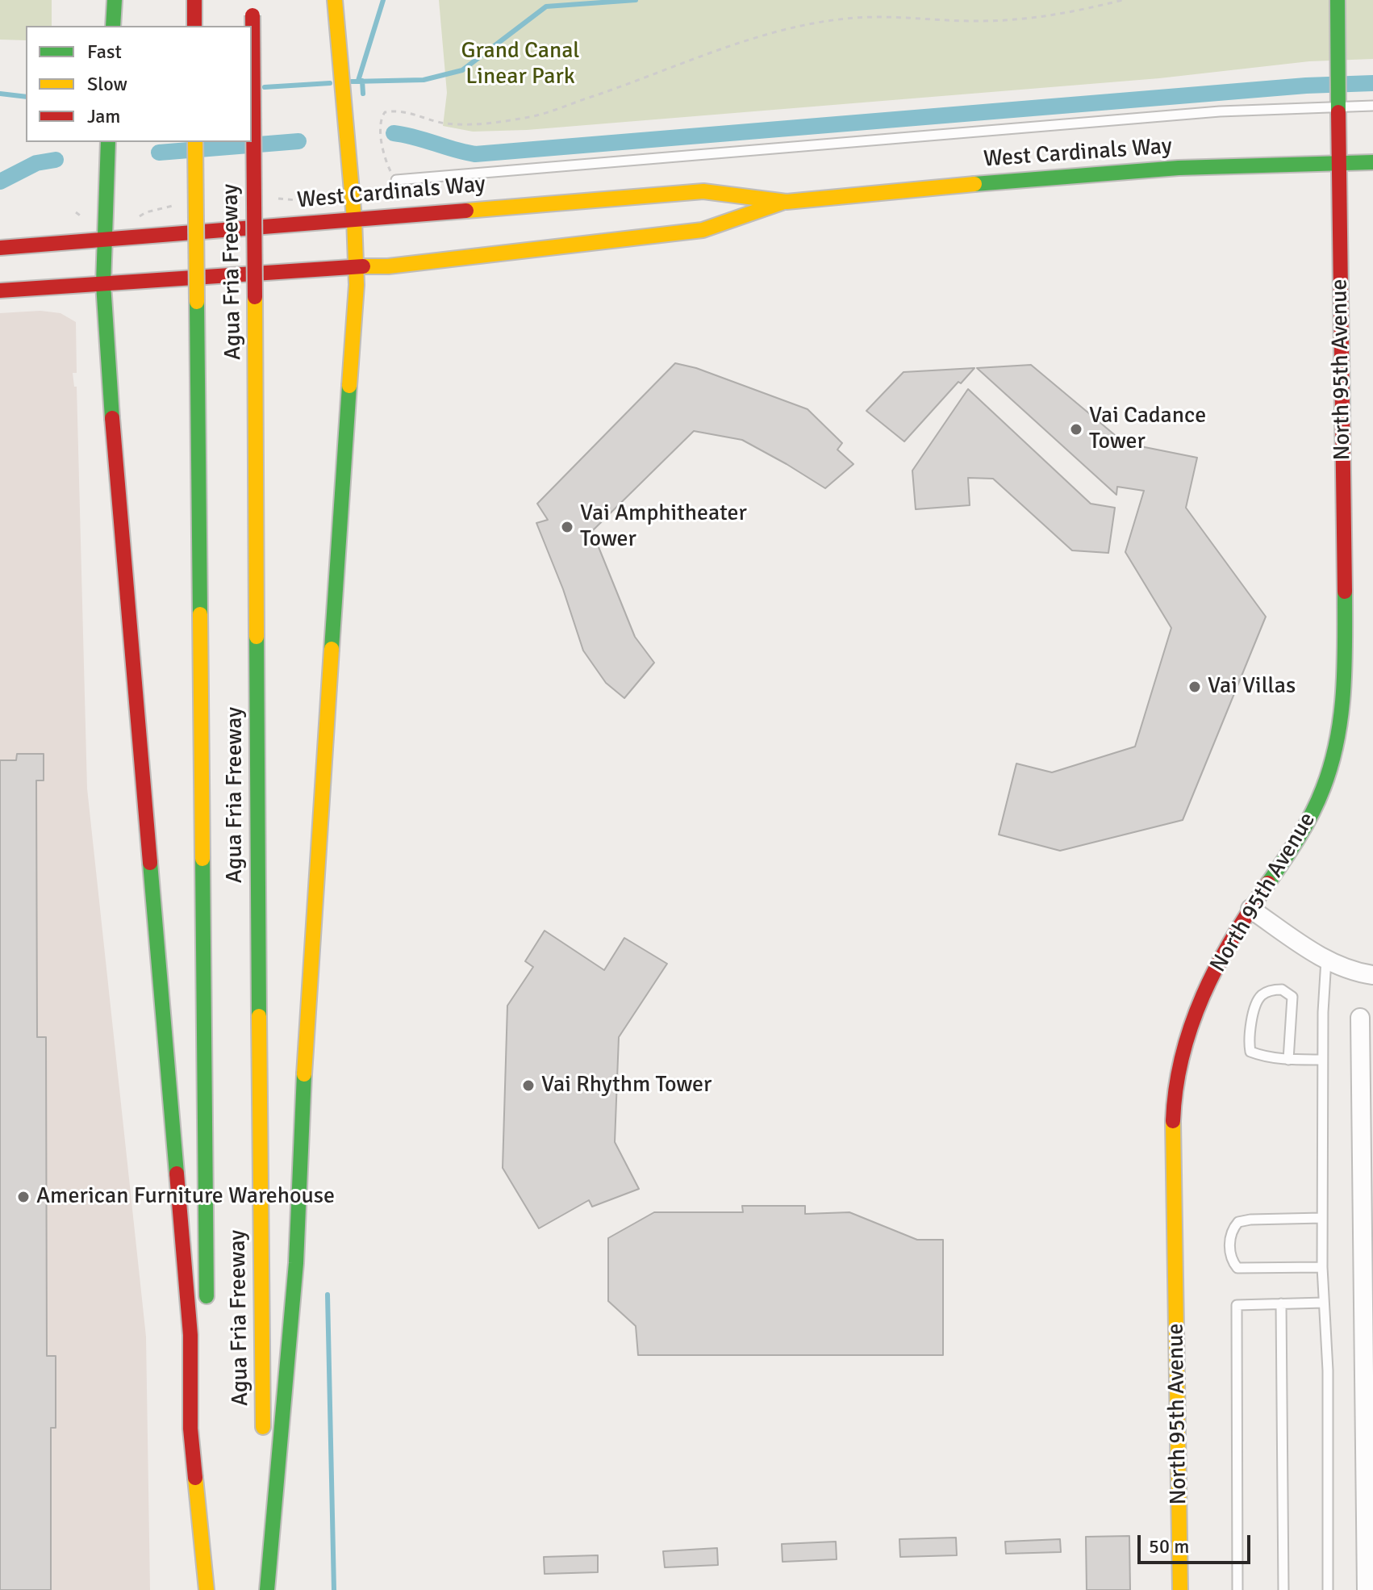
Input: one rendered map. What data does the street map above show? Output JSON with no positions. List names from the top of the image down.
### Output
{
  "streets": {
    "main road": ["West Cardinals Way", "Agua Fria Freeway", "North 95th Avenue"]
  },
  "crossings": [
    ["West Cardinals Way", "North 95th Avenue"]
  ],
  "parks": ["Grand Canal Linear Park"],
  "places": [
    "Vai Cadance Tower",
    "Vai Amphitheater Tower",
    "Vai Villas",
    "Vai Rhythm Tower",
    "American Furniture Warehouse"
  ],
  "legend": ["Fast", "Slow", "Jam"],
  "scale_bar": "50 m"
}
